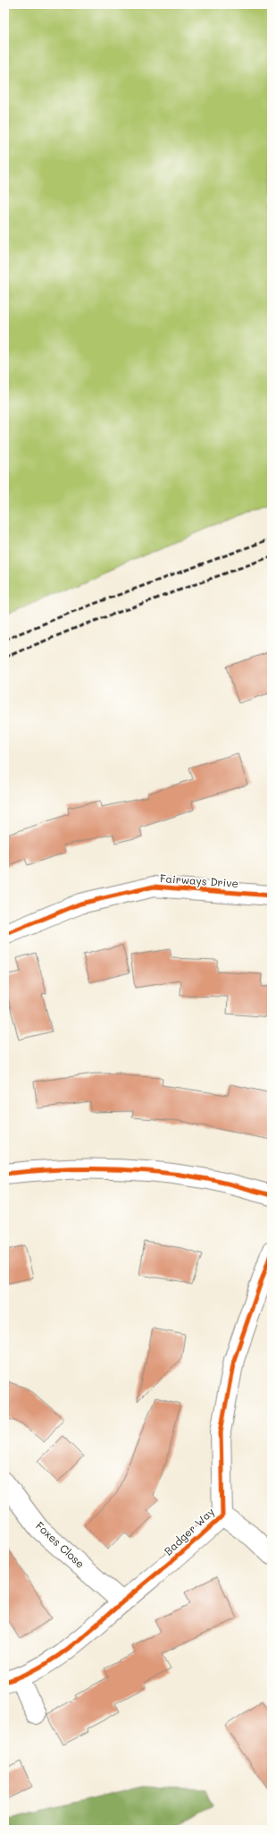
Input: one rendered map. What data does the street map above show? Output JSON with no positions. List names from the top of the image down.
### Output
{
  "streets": {
    "street": ["Fairways Drive", "Badger Way", "Foxes Close"]
  },
  "crossings": [
    ["Badger Way", "Foxes Close"]
  ]
}
